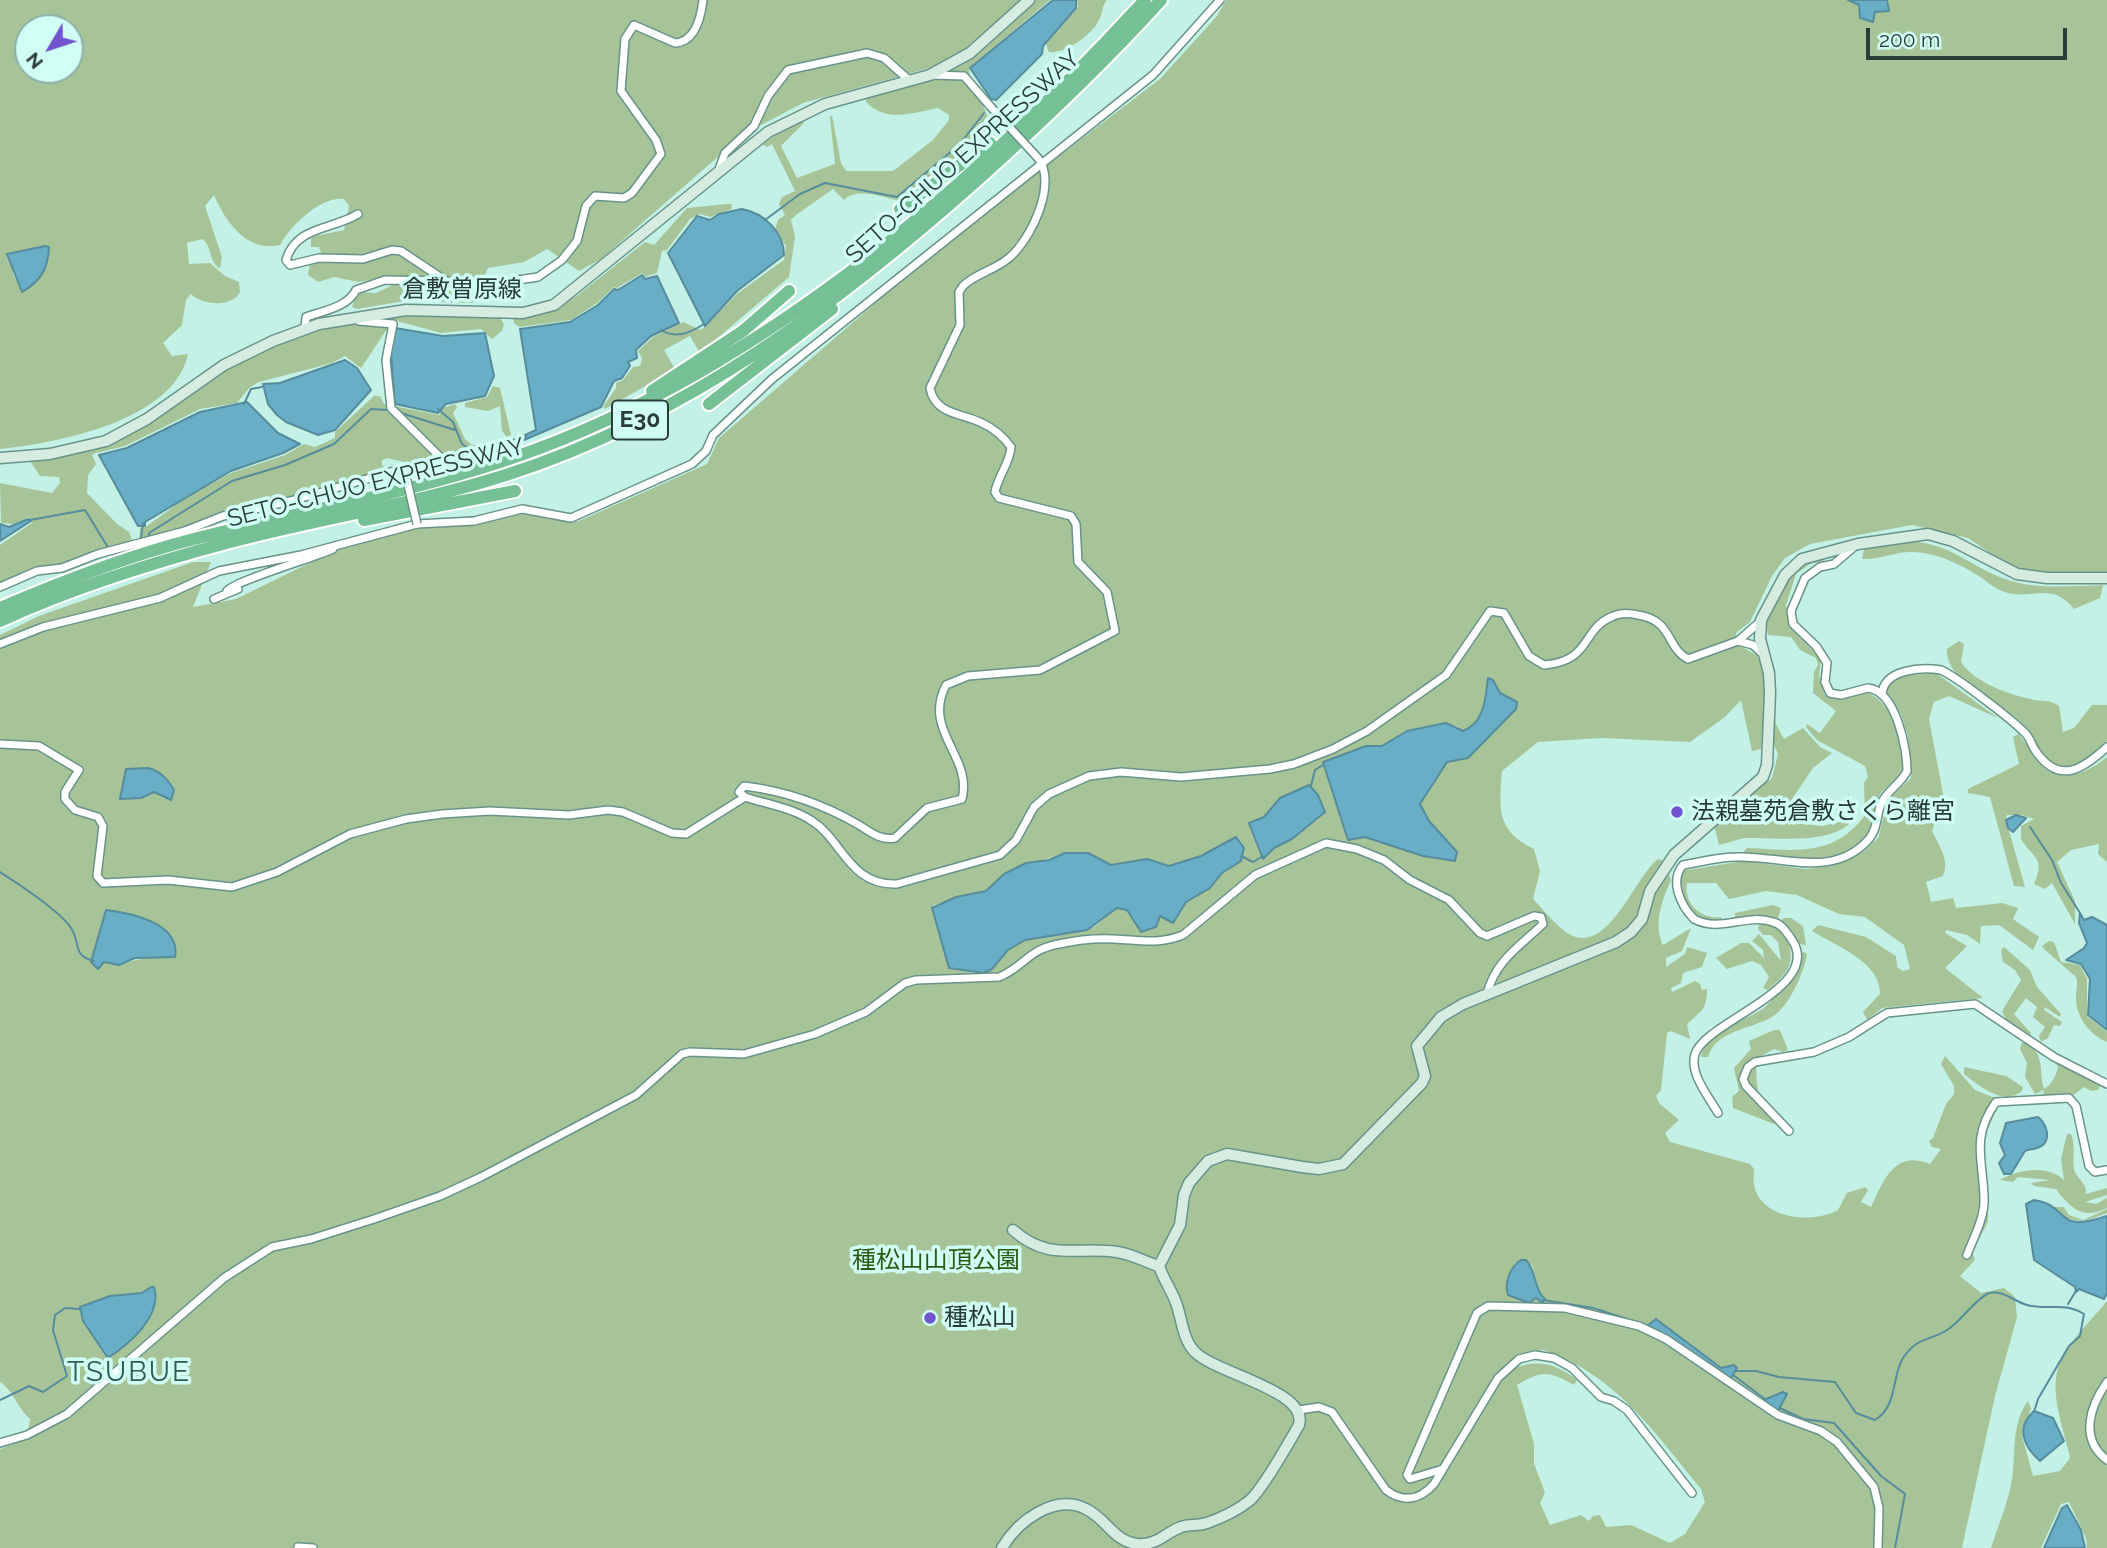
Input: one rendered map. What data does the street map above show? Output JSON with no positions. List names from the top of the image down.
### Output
{
  "streets": {
    "highway": ["SETO-CHUO EXPRESSWAY", "E30"],
    "street": ["倉敷曽原線"]
  },
  "districts": ["TSUBUE"],
  "parks": ["種松山山頂公園"],
  "places": ["法親墓苑倉敷さくら離宮", "種松山"],
  "scale_bar": "200 m",
  "north": "bottom left"
}
